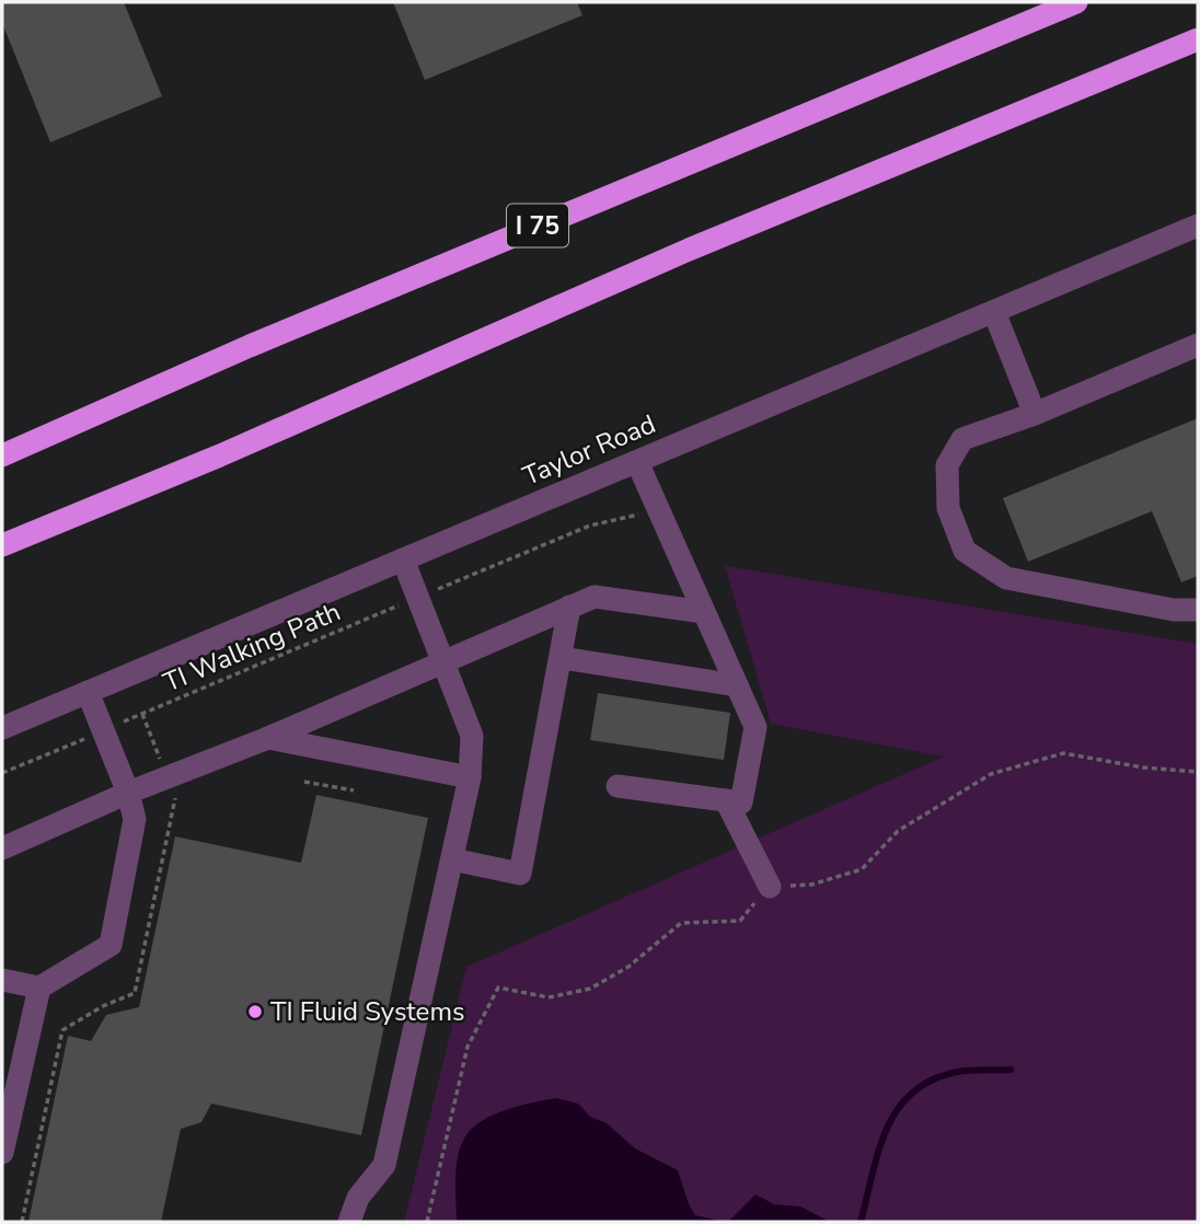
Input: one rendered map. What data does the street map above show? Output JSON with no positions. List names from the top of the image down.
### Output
{
  "streets": {
    "highway": ["I 75"],
    "street": ["Taylor Road"],
    "path": ["TI Walking Path"]
  },
  "places": ["TI Fluid Systems"]
}
